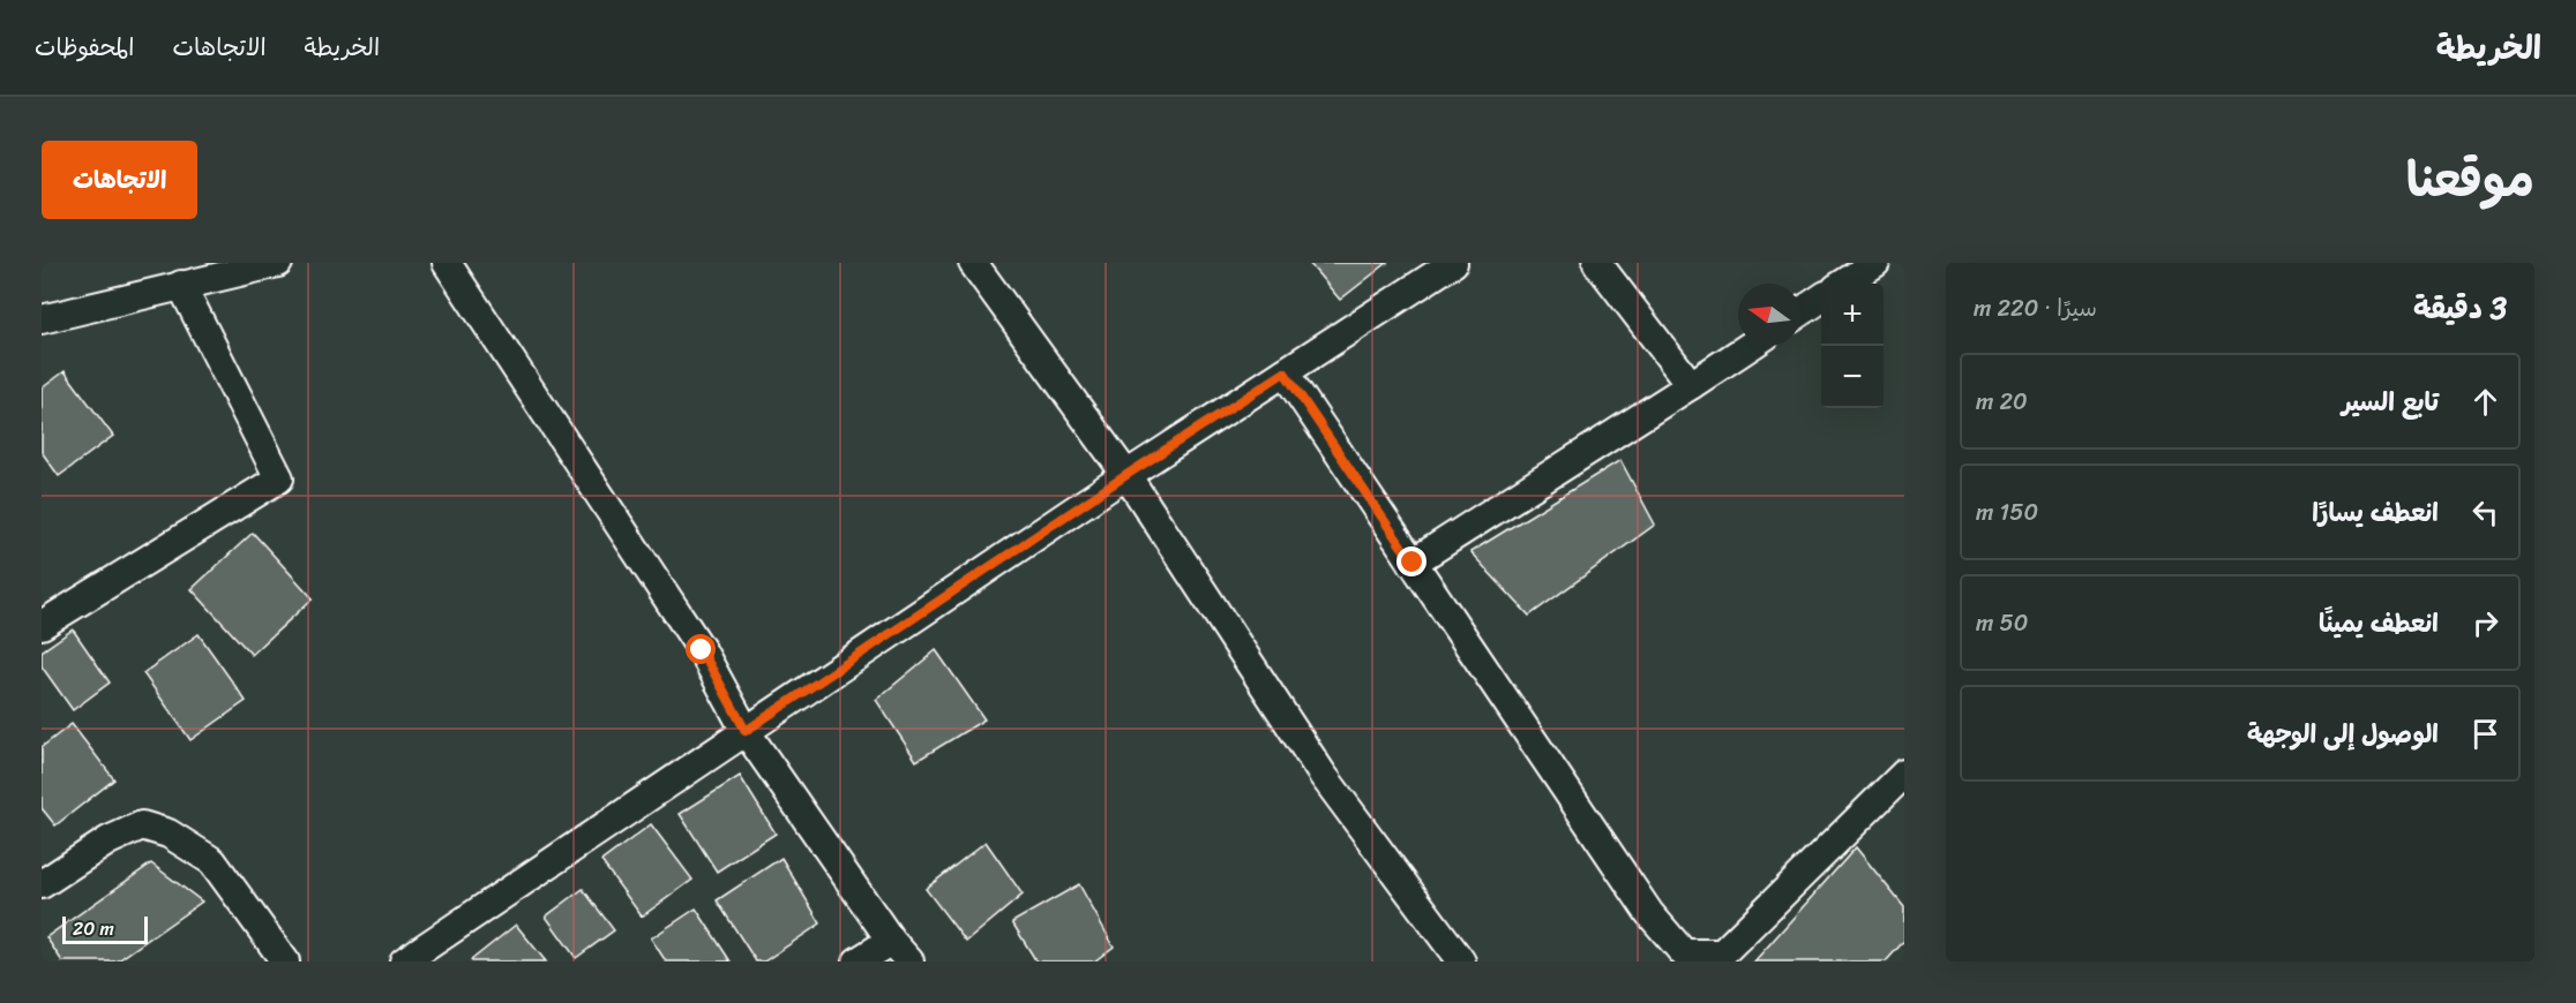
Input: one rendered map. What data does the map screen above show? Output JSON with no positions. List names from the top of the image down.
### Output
{
  "scale_bar": "20 m",
  "north": "left",
  "page": {
    "header": "الخريطة",
    "nav": ["الخريطة", "الاتجاهات", "المحفوظات"],
    "title": "موقعنا",
    "buttons": "الاتجاهات",
    "heading": ["3 دقيقة", "سيرًا · 220 m"],
    "map_buttons": ["+", "−"],
    "list": [
      ["تابع السير", "20 m"],
      ["انعطف يسارًا", "150 m"],
      ["انعطف يمينًا", "50 m"],
      "الوصول إلى الوجهة"
    ],
    "scale": "20 m"
  }
}
